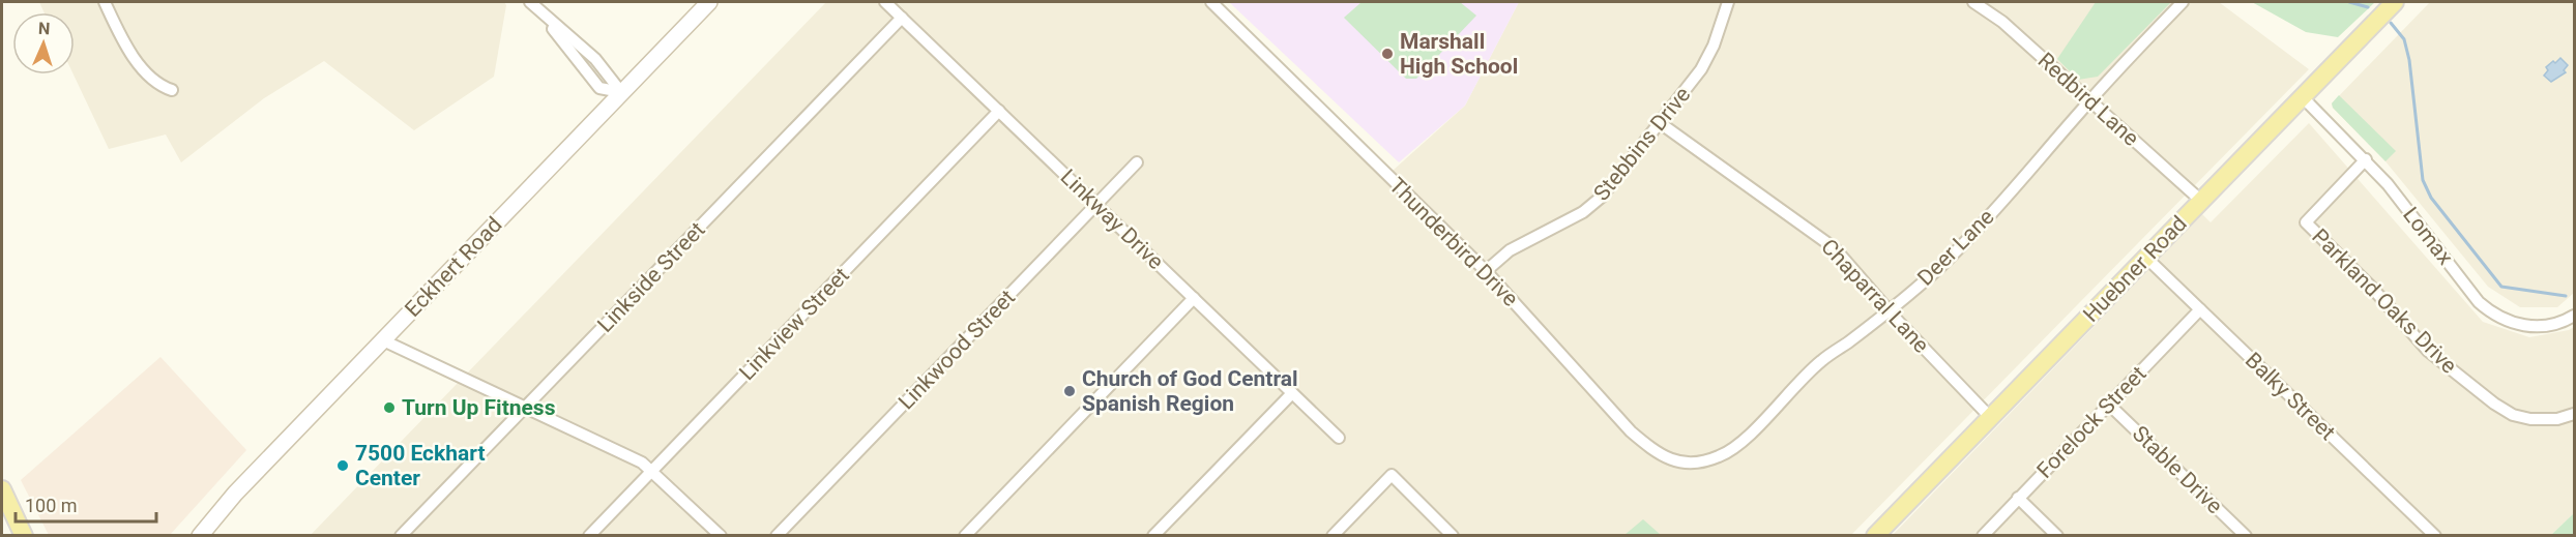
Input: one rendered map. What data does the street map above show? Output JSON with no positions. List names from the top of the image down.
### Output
{
  "streets": {
    "main road": ["Eckhert Road", "Huebner Road"],
    "street": [
      "Redbird Lane",
      "Stebbins Drive",
      "Linkway Drive",
      "Lomax",
      "Thunderbird Drive",
      "Deer Lane",
      "Linkside Street",
      "Chaparral Lane",
      "Parkland Oaks Drive",
      "Linkview Street",
      "Linkwood Street",
      "Balky Street",
      "Forelock Street",
      "Stable Drive"
    ]
  },
  "crossings": [
    ["Redbird Lane", "Deer Lane"],
    ["Redbird Lane", "Huebner Road"],
    ["Stebbins Drive", "Thunderbird Drive"],
    ["Stebbins Drive", "Chaparral Lane"],
    ["Linkway Drive", "Linkside Street"],
    ["Linkway Drive", "Linkview Street"],
    ["Linkway Drive", "Linkwood Street"],
    ["Lomax", "Huebner Road"],
    ["Lomax", "Parkland Oaks Drive"],
    ["Thunderbird Drive", "Deer Lane"],
    ["Deer Lane", "Chaparral Lane"],
    ["Huebner Road", "Chaparral Lane"],
    ["Huebner Road", "Balky Street"],
    ["Balky Street", "Forelock Street"],
    ["Forelock Street", "Stable Drive"]
  ],
  "places": [
    "Marshall High School",
    "Church of God Central Spanish Region",
    "Turn Up Fitness",
    "7500 Eckhart Center"
  ],
  "scale_bar": "100 m",
  "north": "top"
}
